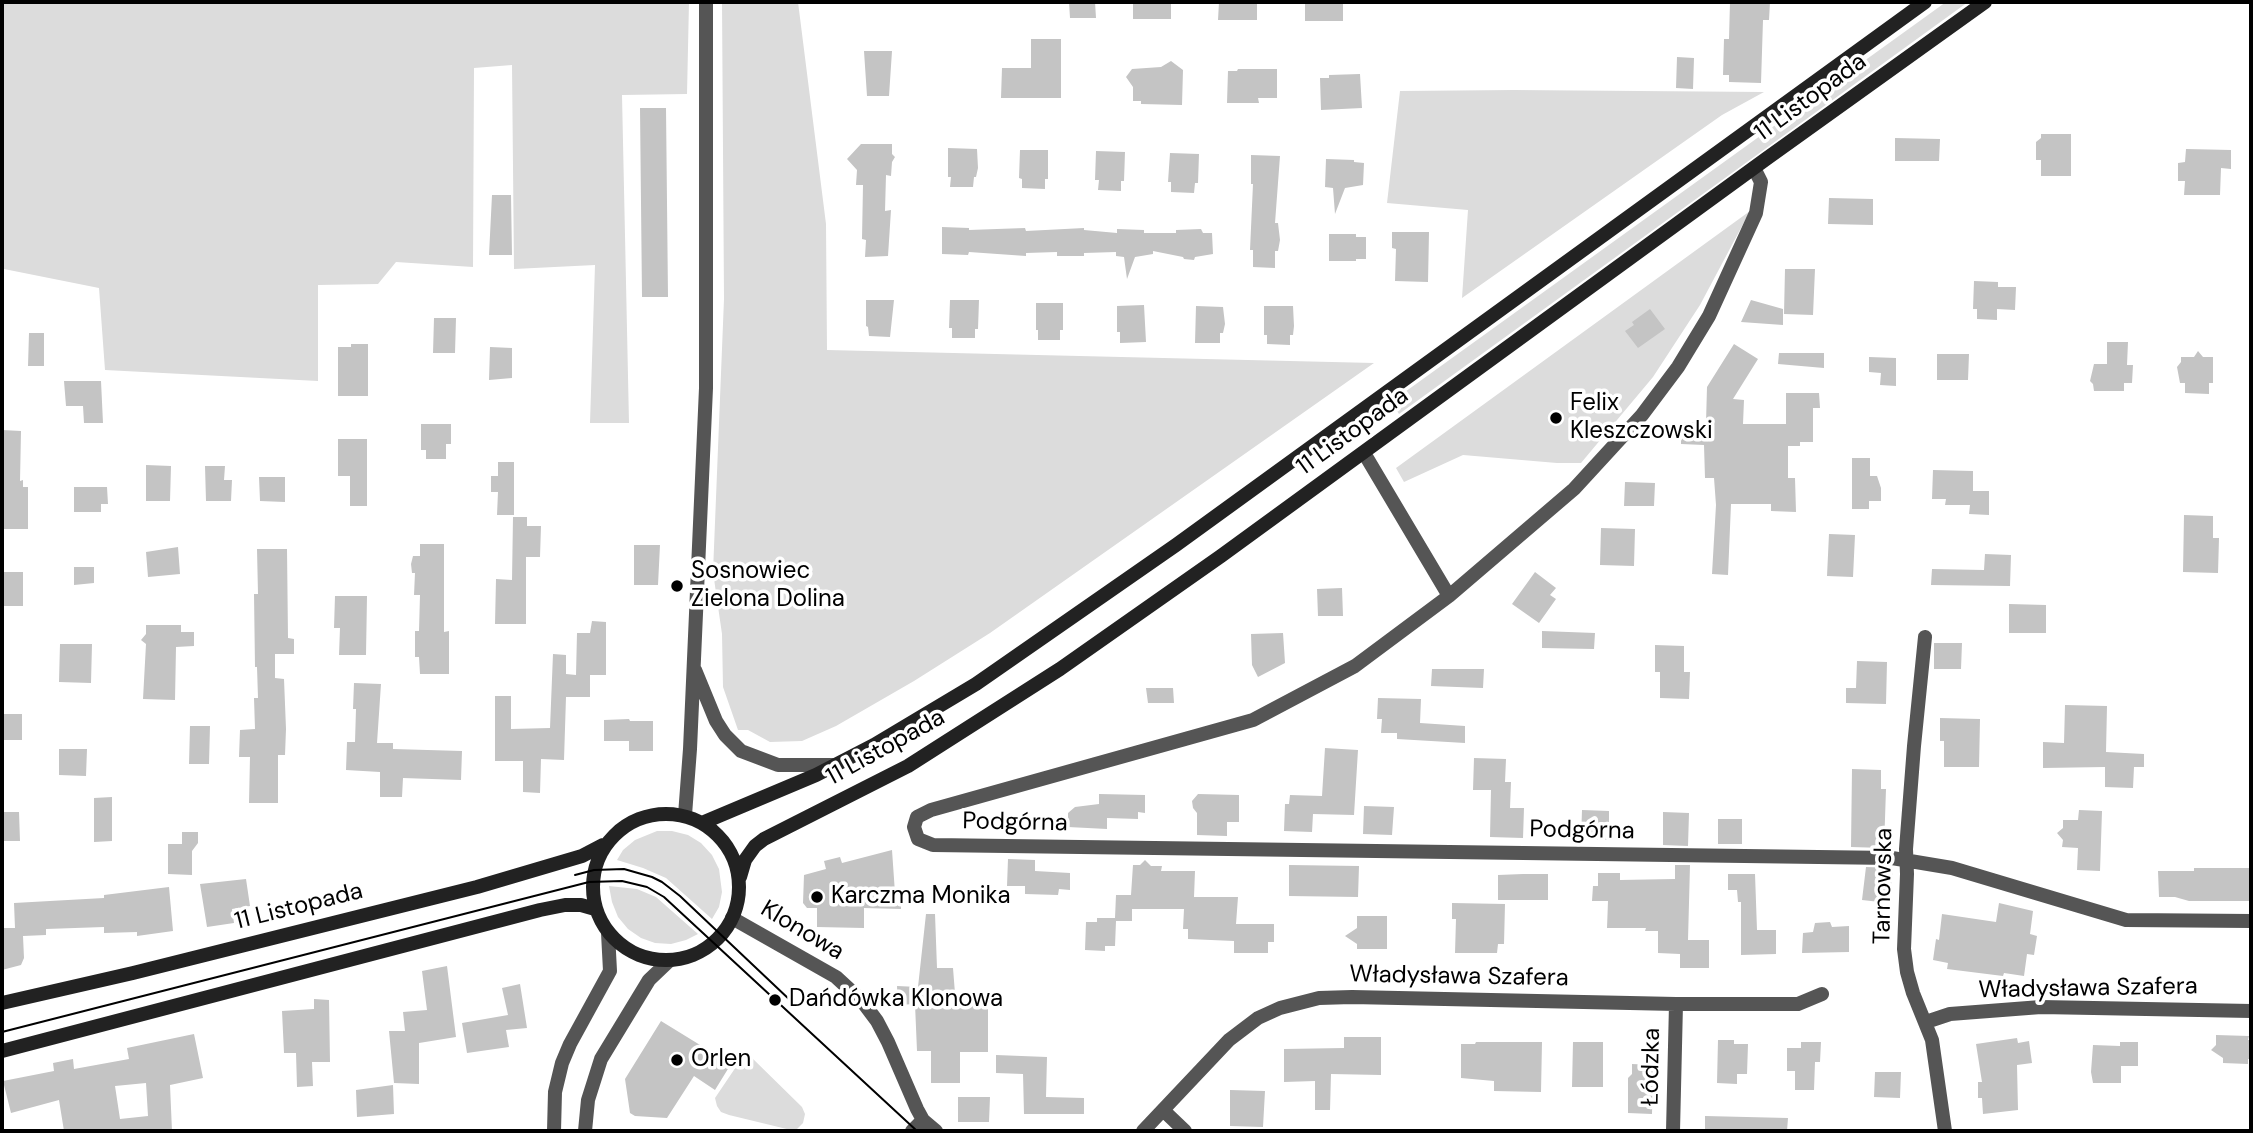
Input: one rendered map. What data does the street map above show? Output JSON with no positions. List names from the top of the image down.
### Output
{
  "streets": {
    "main road": ["11 Listopada"],
    "street": [
      "Podgórna",
      "Tarnowska",
      "Klonowa",
      "Władysława Szafera",
      "Łódzka"
    ]
  },
  "crossings": [
    ["11 Listopada", "Klonowa"],
    ["Podgórna", "Tarnowska"],
    ["Tarnowska", "Władysława Szafera"],
    ["Władysława Szafera", "Łódzka"]
  ],
  "places": [
    "Felix Kleszczowski",
    "Sosnowiec Zielona Dolina",
    "Karczma Monika",
    "Dańdówka Klonowa",
    "Orlen"
  ]
}
